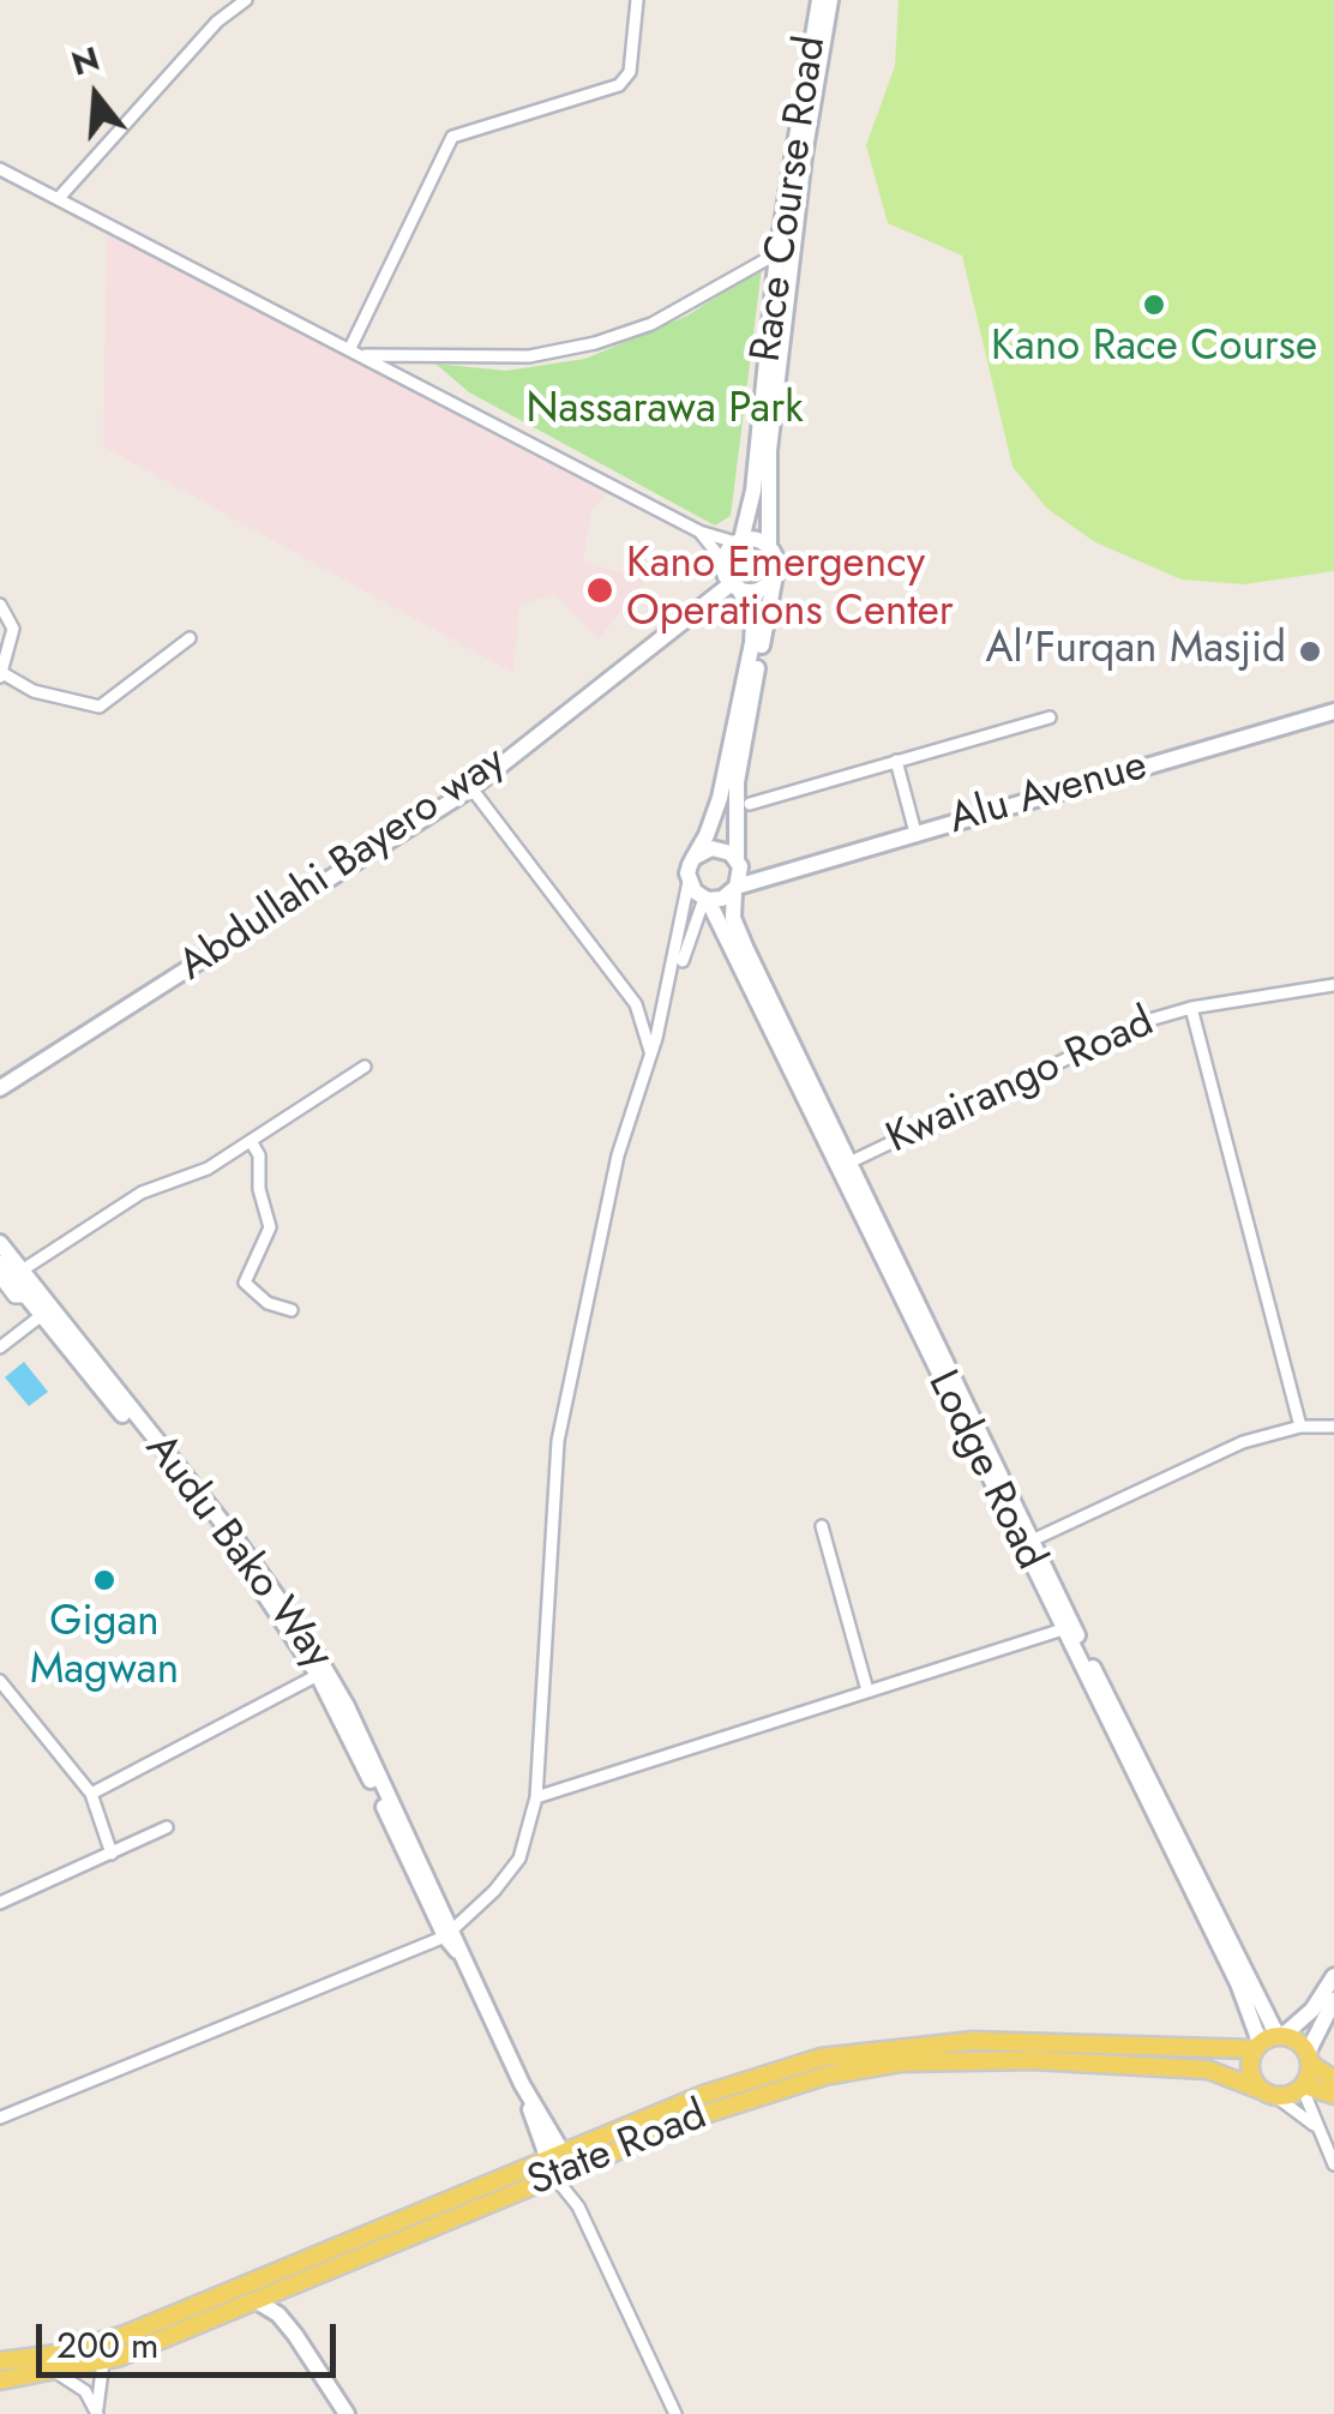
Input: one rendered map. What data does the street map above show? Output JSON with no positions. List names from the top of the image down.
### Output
{
  "streets": {
    "main road": ["State Road"],
    "street": [
      "Race Course Road",
      "Alu Avenue",
      "Abdullahi Bayero way",
      "Kwairango Road",
      "Lodge Road",
      "Audu Bako Way"
    ]
  },
  "crossings": [
    ["Race Course Road", "Abdullahi Bayero way"],
    ["Alu Avenue", "Lodge Road"],
    ["Kwairango Road", "Lodge Road"],
    ["Lodge Road", "State Road"],
    ["Audu Bako Way", "State Road"]
  ],
  "parks": ["Nassarawa Park"],
  "places": [
    "Kano Race Course",
    "Kano Emergency Operations Center",
    "Al'Furqan Masjid",
    "Gigan Magwan"
  ],
  "scale_bar": "200 m",
  "north": "top"
}
